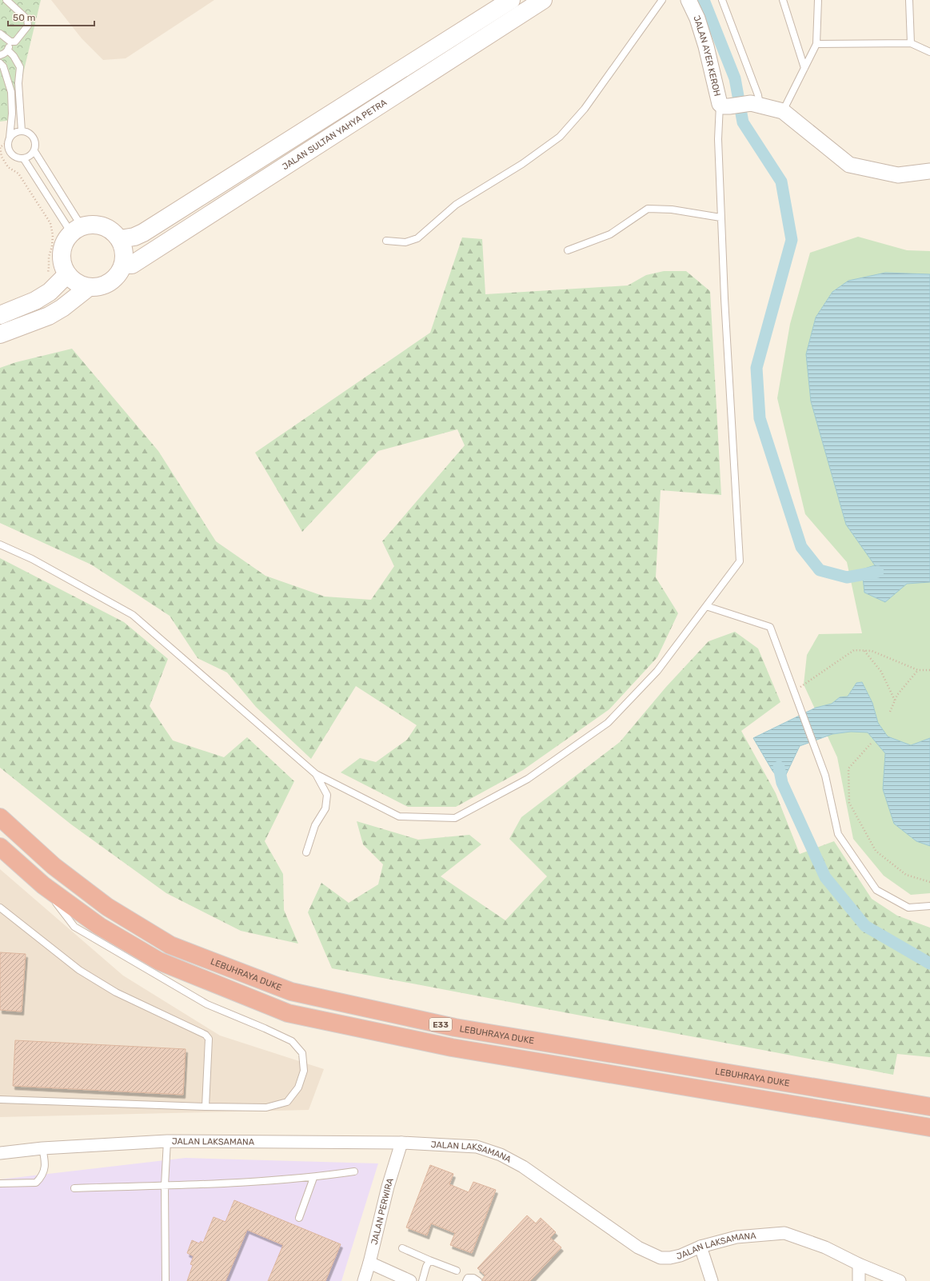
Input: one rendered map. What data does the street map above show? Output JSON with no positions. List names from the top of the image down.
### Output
{
  "streets": {
    "highway": ["LEBUHRAYA DUKE", "E33"],
    "main road": ["JALAN SULTAN YAHYA PETRA"],
    "street": ["JALAN AYER KEROH", "JALAN LAKSAMANA", "JALAN PERWIRA"]
  },
  "crossings": [
    ["JALAN LAKSAMANA", "JALAN PERWIRA"]
  ],
  "scale_bar": "50 m"
}
